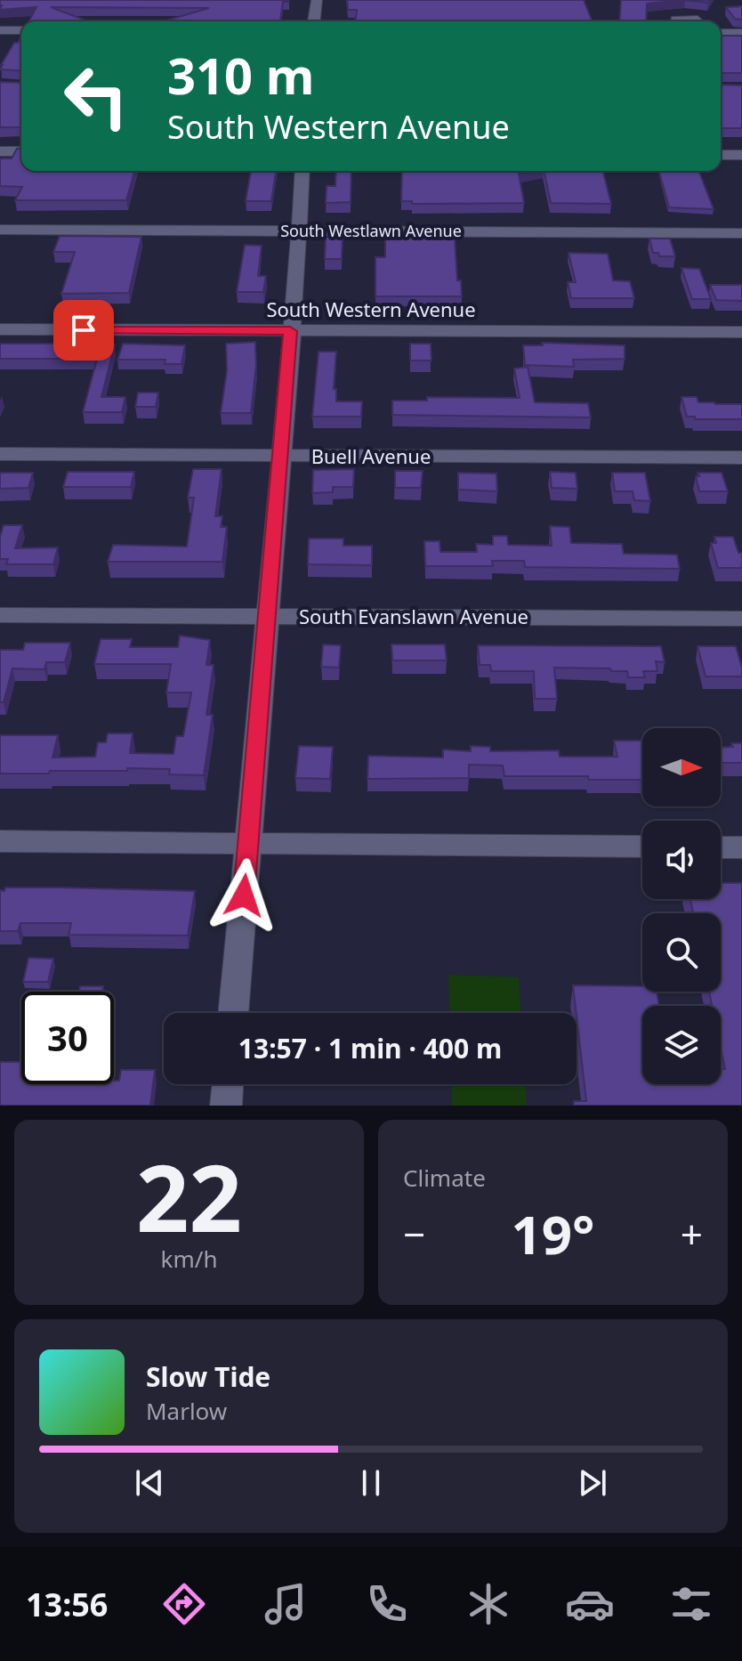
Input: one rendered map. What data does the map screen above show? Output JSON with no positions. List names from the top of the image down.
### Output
{
  "streets": {
    "street": [
      "South Westlawn Avenue",
      "South Western Avenue",
      "Buell Avenue",
      "South Evanslawn Avenue"
    ]
  },
  "north": "right",
  "page": {
    "turn": ["310 m", "South Western Avenue"],
    "limit": "30",
    "trip": "13:57 · 1 min · 400 m",
    "tile": [
      ["22", "km/h"],
      "Climate"
    ],
    "heat": ["−", "19°", "+"],
    "song": ["Slow Tide", "Marlow"],
    "tabs": "13:56"
  }
}
